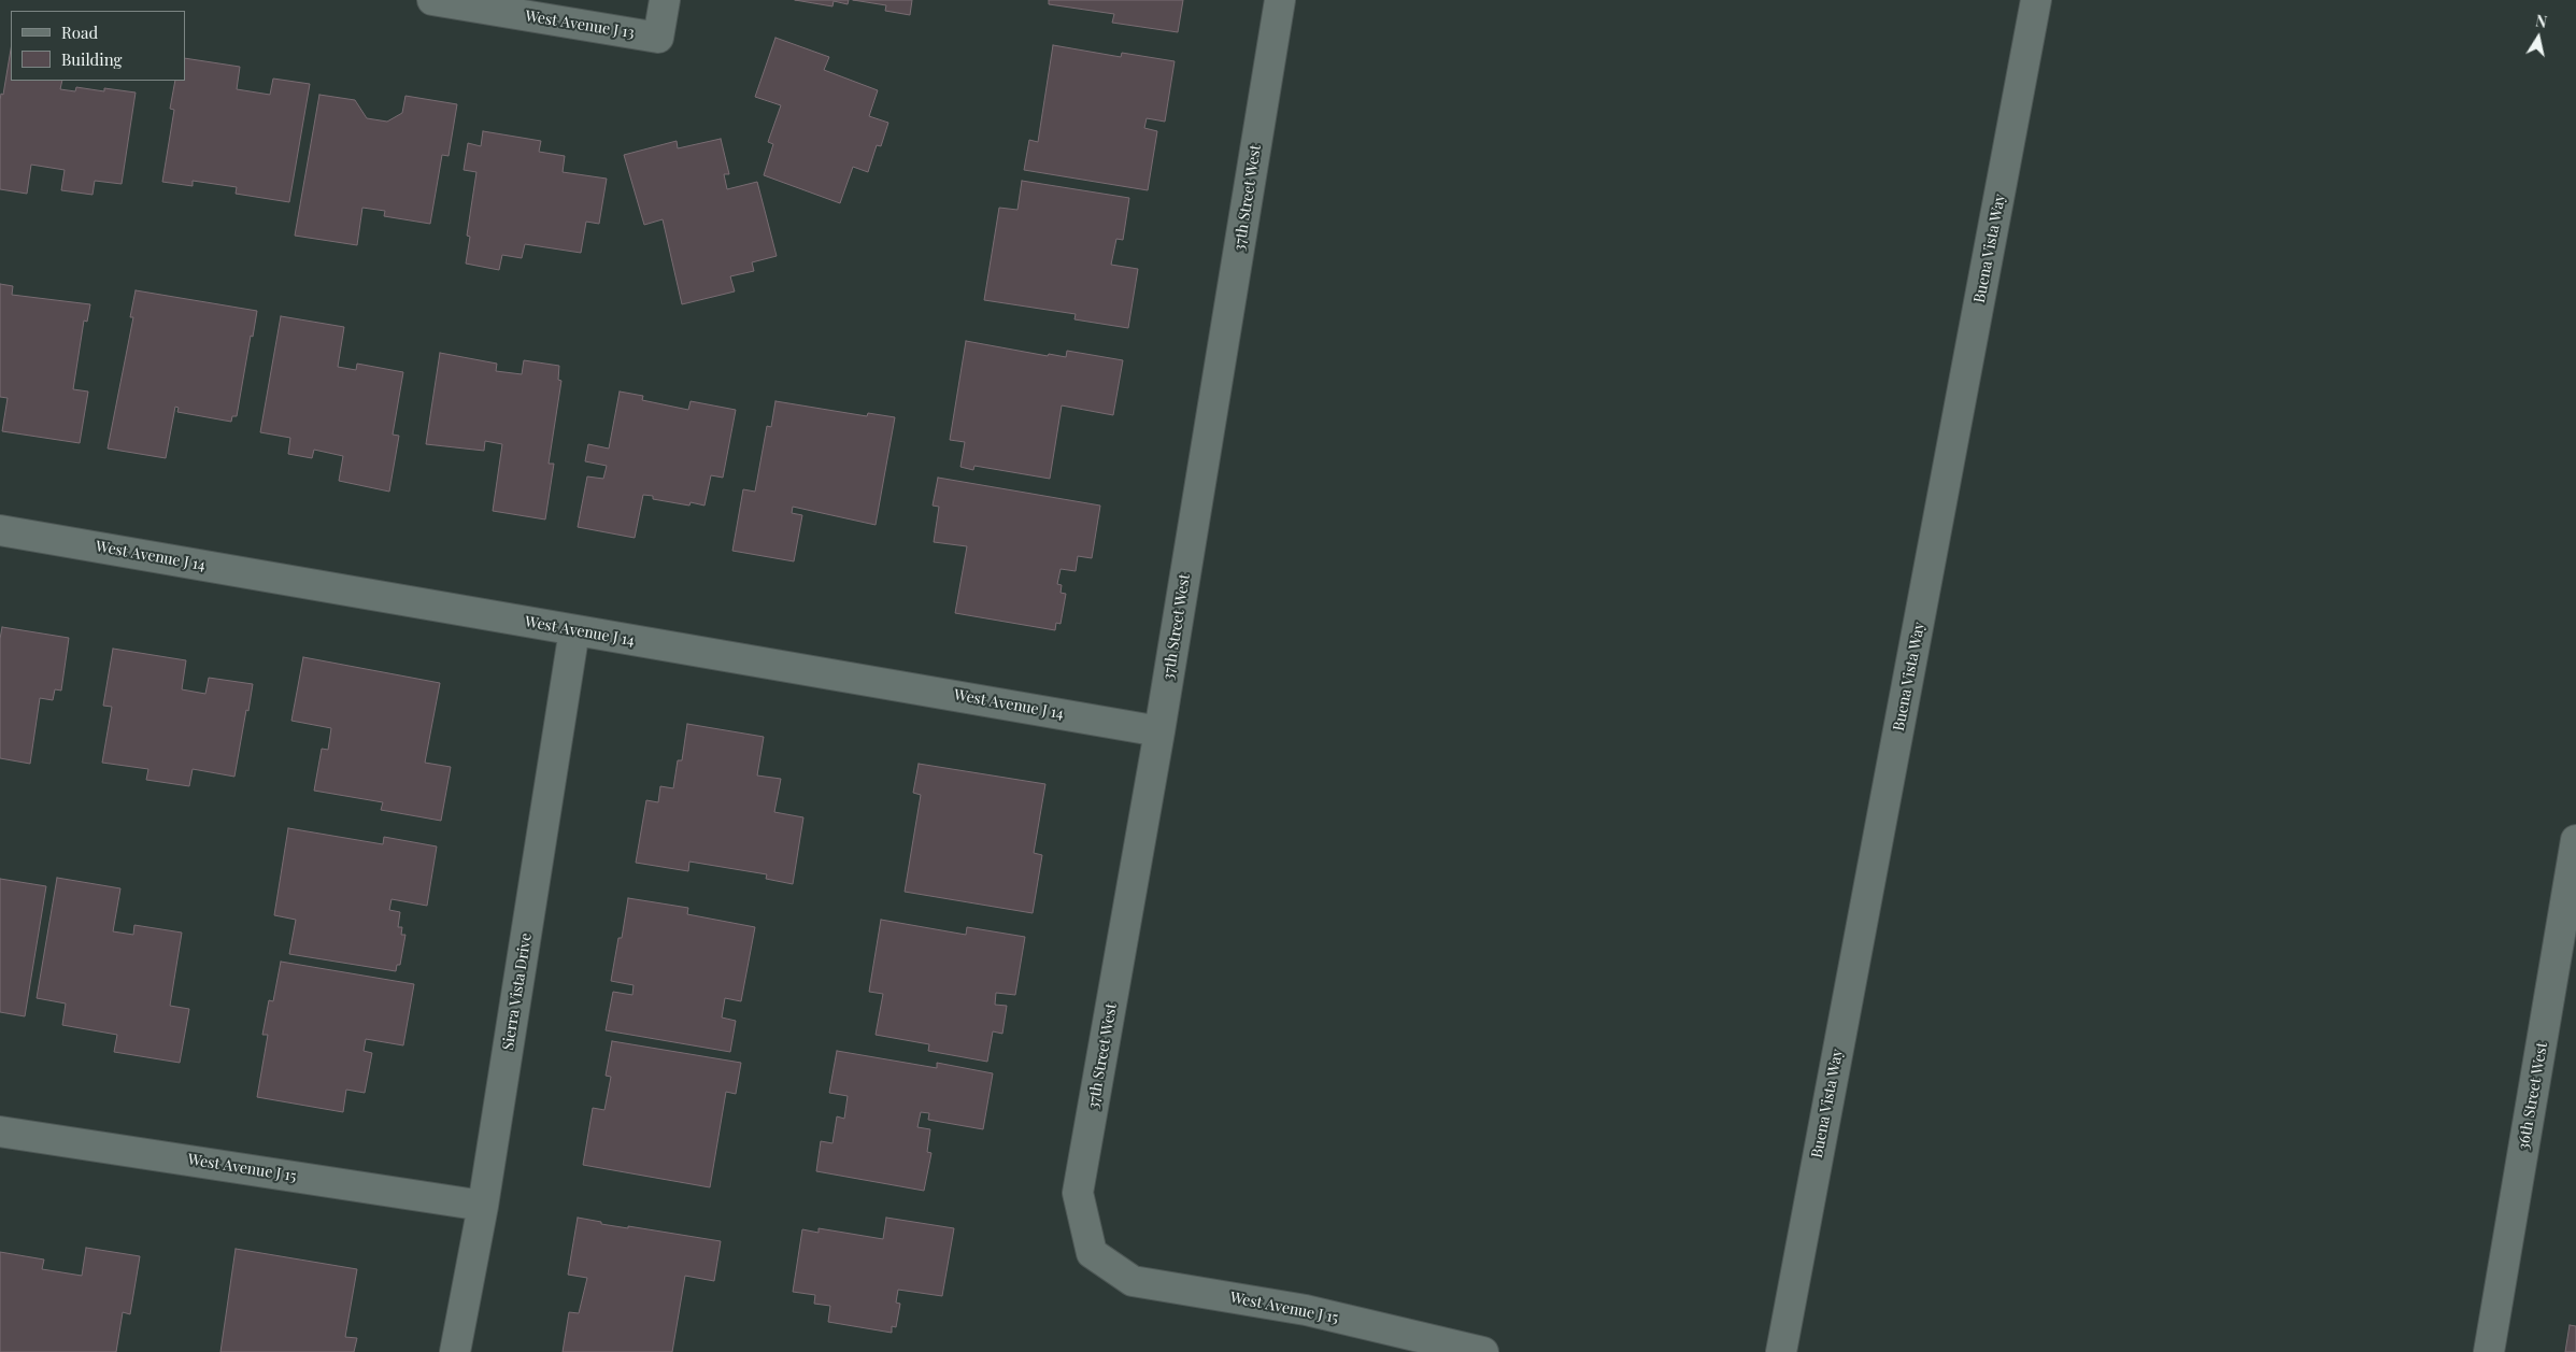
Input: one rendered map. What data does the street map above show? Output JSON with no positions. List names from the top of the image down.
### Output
{
  "streets": {
    "street": [
      "West Avenue J 13",
      "37th Street West",
      "Buena Vista Way",
      "West Avenue J 14",
      "Sierra Vista Drive",
      "36th Street West",
      "West Avenue J 15"
    ]
  },
  "crossings": [
    ["37th Street West", "West Avenue J 14"],
    ["37th Street West", "West Avenue J 15"],
    ["West Avenue J 14", "Sierra Vista Drive"],
    ["Sierra Vista Drive", "West Avenue J 15"]
  ],
  "legend": ["Road", "Building"],
  "north": "top"
}
